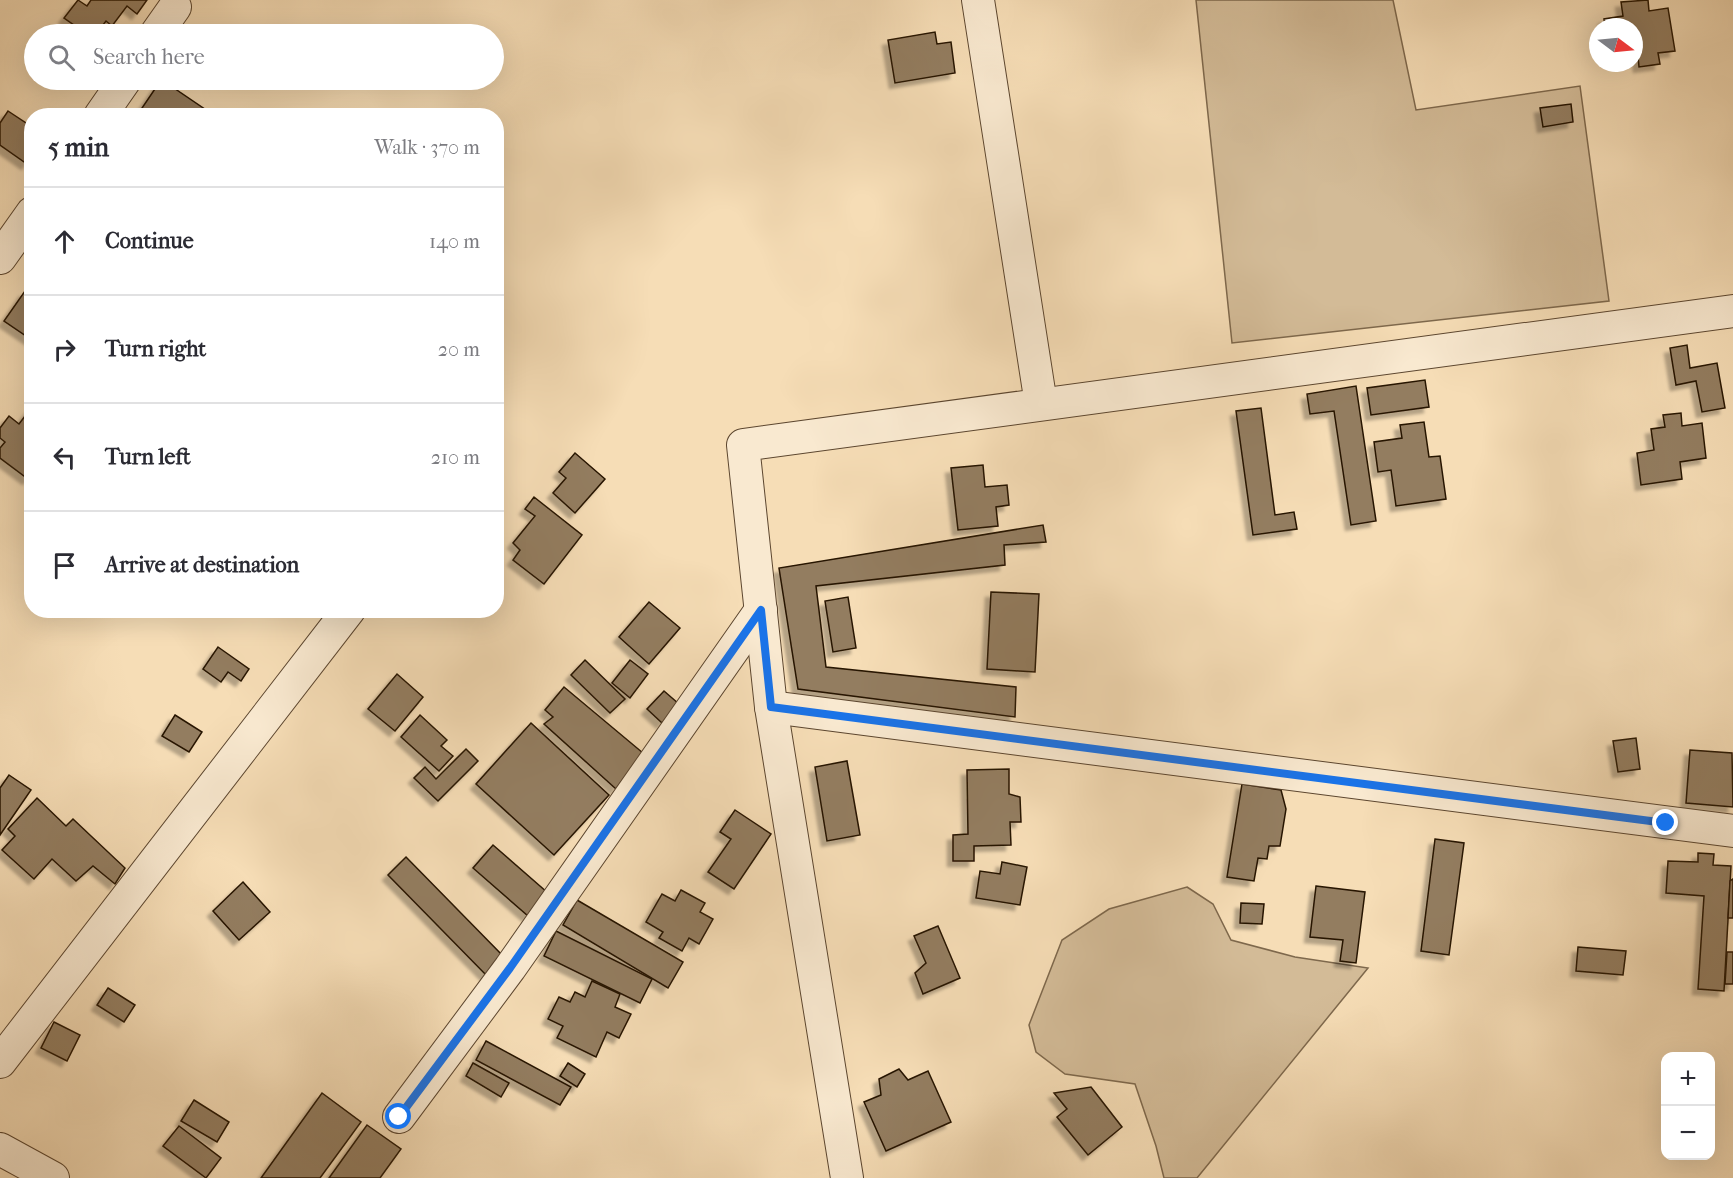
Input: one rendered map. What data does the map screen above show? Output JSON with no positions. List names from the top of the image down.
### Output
{
  "north": "right",
  "page": {
    "search": "Search here",
    "heading": ["5 min", "Walk · 370 m"],
    "list": [
      ["Continue", "140 m"],
      ["Turn right", "20 m"],
      ["Turn left", "210 m"],
      "Arrive at destination"
    ],
    "map_buttons": ["+", "−"]
  }
}
